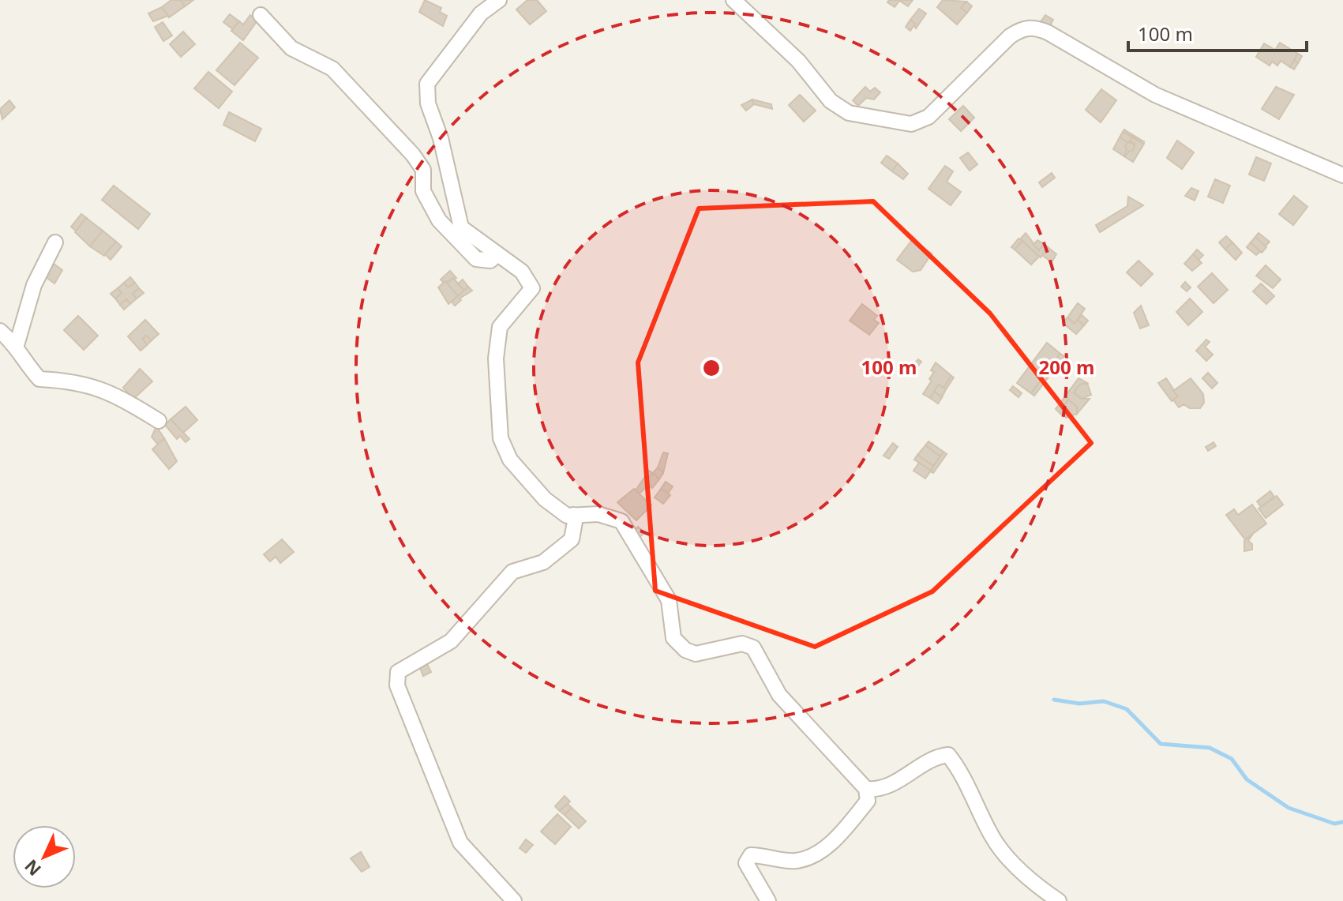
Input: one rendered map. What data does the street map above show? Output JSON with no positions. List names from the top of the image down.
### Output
{
  "scale_bar": "100 m",
  "north": "bottom left",
  "rings": ["100 m", "200 m"]
}
